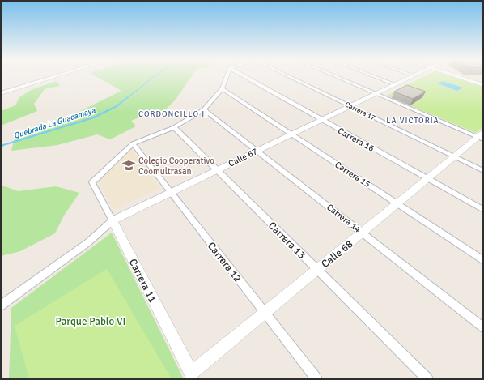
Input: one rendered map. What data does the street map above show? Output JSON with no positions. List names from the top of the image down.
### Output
{
  "streets": {
    "street": [
      "Carrera 17",
      "Carrera 16",
      "Calle 67",
      "Carrera 15",
      "Carrera 14",
      "Carrera 13",
      "Calle 68",
      "Carrera 12",
      "Carrera 11"
    ]
  },
  "crossings": [
    ["Carrera 17", "Calle 67"],
    ["Carrera 17", "Calle 68"],
    ["Carrera 16", "Calle 67"],
    ["Carrera 16", "Calle 68"],
    ["Calle 67", "Carrera 15"],
    ["Calle 67", "Carrera 14"],
    ["Calle 67", "Carrera 13"],
    ["Calle 67", "Carrera 12"],
    ["Calle 67", "Carrera 11"],
    ["Carrera 15", "Calle 68"],
    ["Carrera 14", "Calle 68"],
    ["Carrera 13", "Calle 68"],
    ["Calle 68", "Carrera 12"],
    ["Calle 68", "Carrera 11"],
    ["Carrera 12", "Carrera 11"]
  ],
  "districts": ["CORDONCILLO II", "LA VICTORIA"],
  "water": ["Quebrada La Guacamaya"],
  "parks": ["Parque Pablo VI"],
  "places": {
    "school or university": ["Colegio Cooperativo Coomultrasan"]
  }
}
